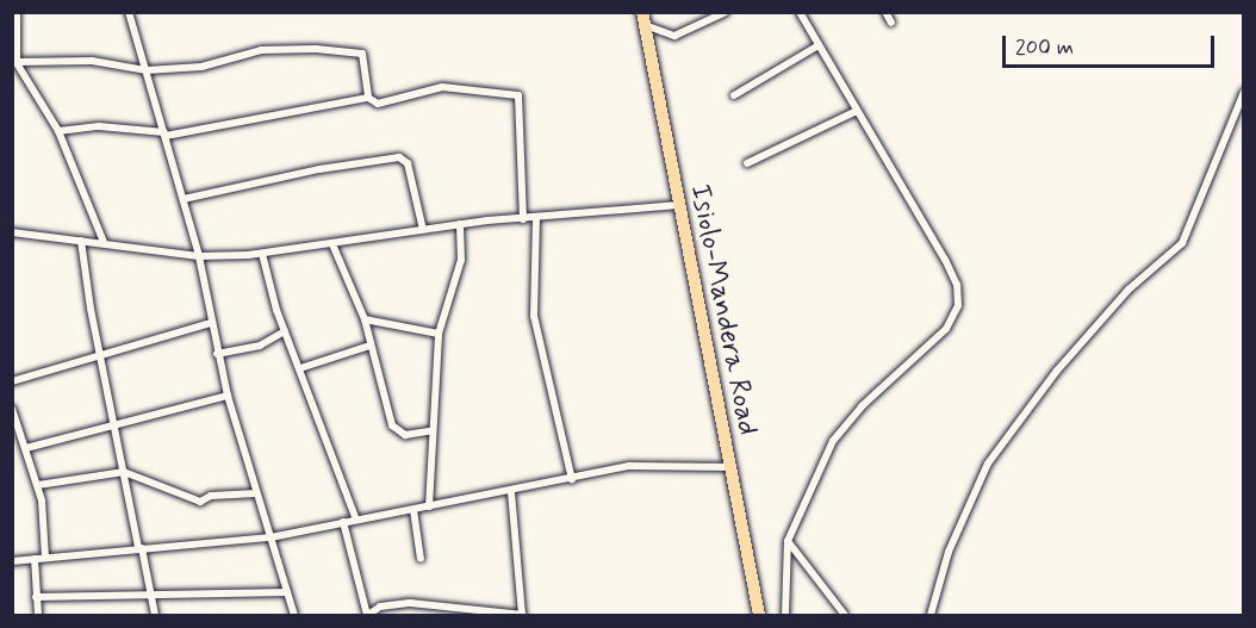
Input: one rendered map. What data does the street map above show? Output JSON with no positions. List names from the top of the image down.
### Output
{
  "streets": {
    "highway": ["Isiolo-Mandera Road"]
  },
  "scale_bar": "200 m"
}
